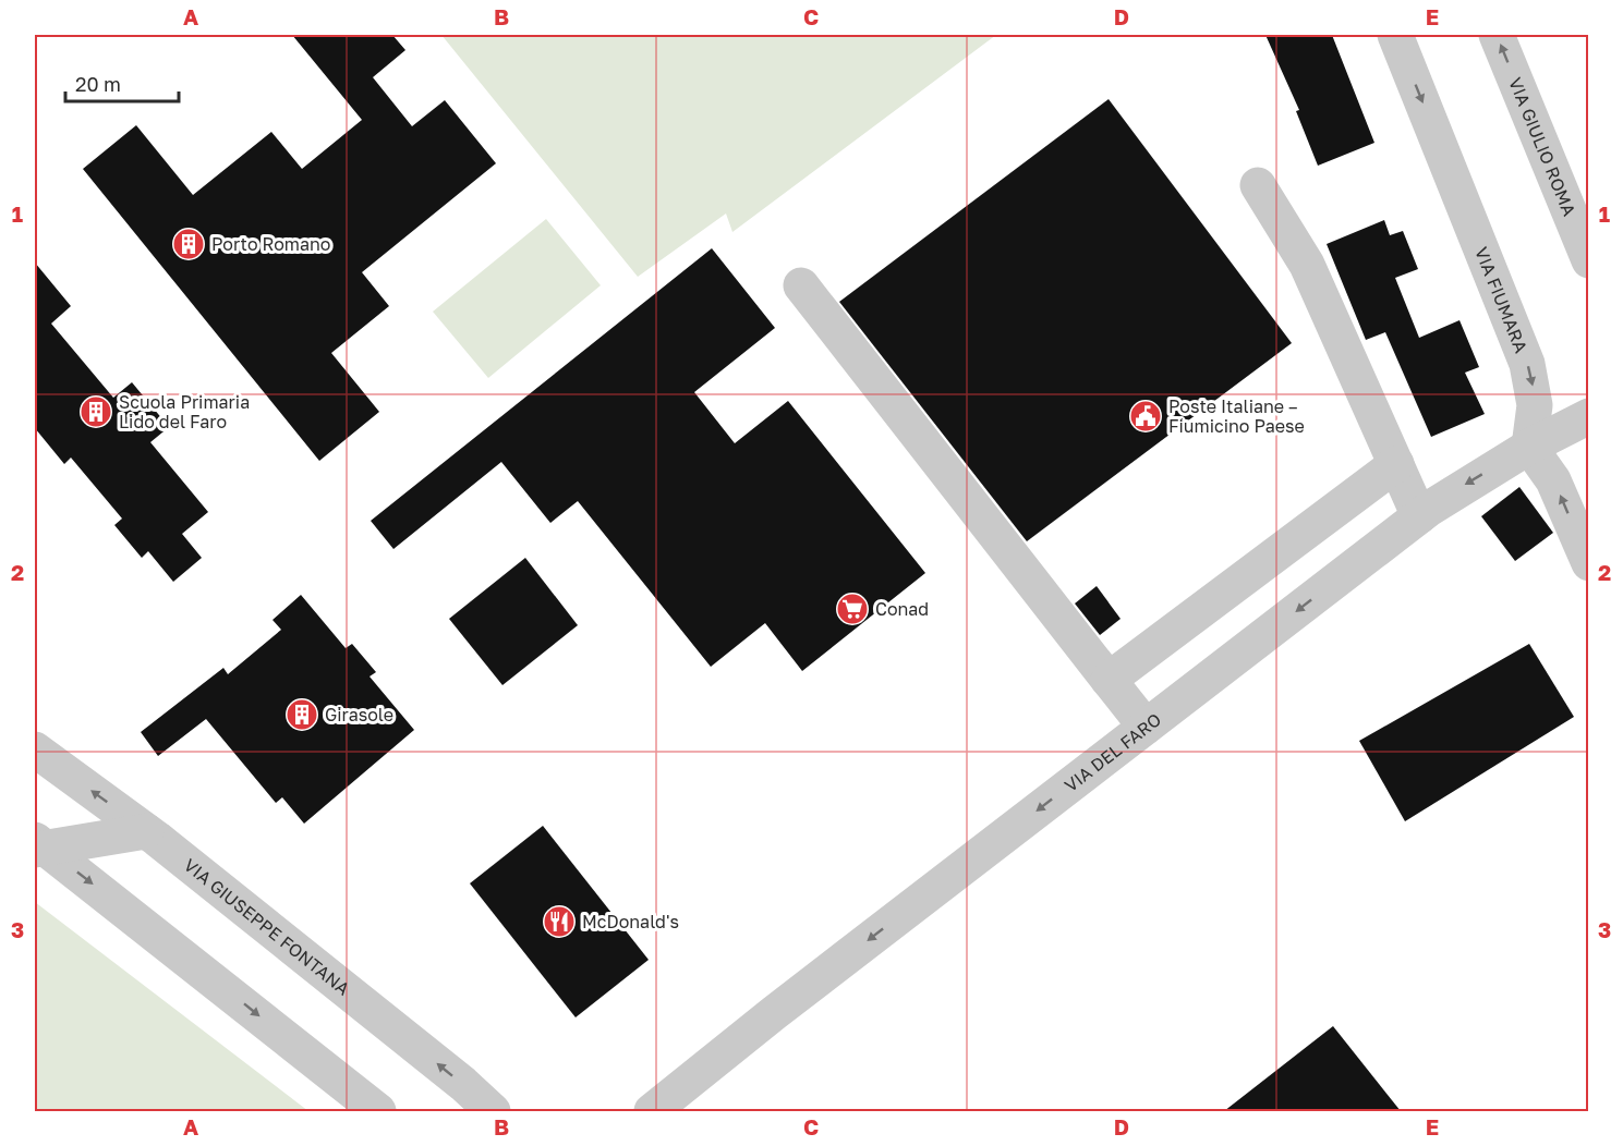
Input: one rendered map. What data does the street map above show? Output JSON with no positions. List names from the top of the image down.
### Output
{
  "streets": {
    "street": [
      "VIA GIULIO ROMA",
      "VIA FIUMARA",
      "VIA DEL FARO",
      "VIA GIUSEPPE FONTANA"
    ]
  },
  "crossings": [
    ["VIA FIUMARA", "VIA DEL FARO"]
  ],
  "places": {
    "building": ["Porto Romano", "Scuola Primaria Lido del Faro", "Girasole"],
    "public building": ["Poste Italiane – Fiumicino Paese"],
    "supermarket": ["Conad"],
    "restaurant": ["McDonald's"]
  },
  "scale_bar": "20 m",
  "grid": {
    "columns": [
      "A",
      "B",
      "C",
      "D",
      "E"
    ],
    "rows": ["1", "2", "3"]
  }
}
